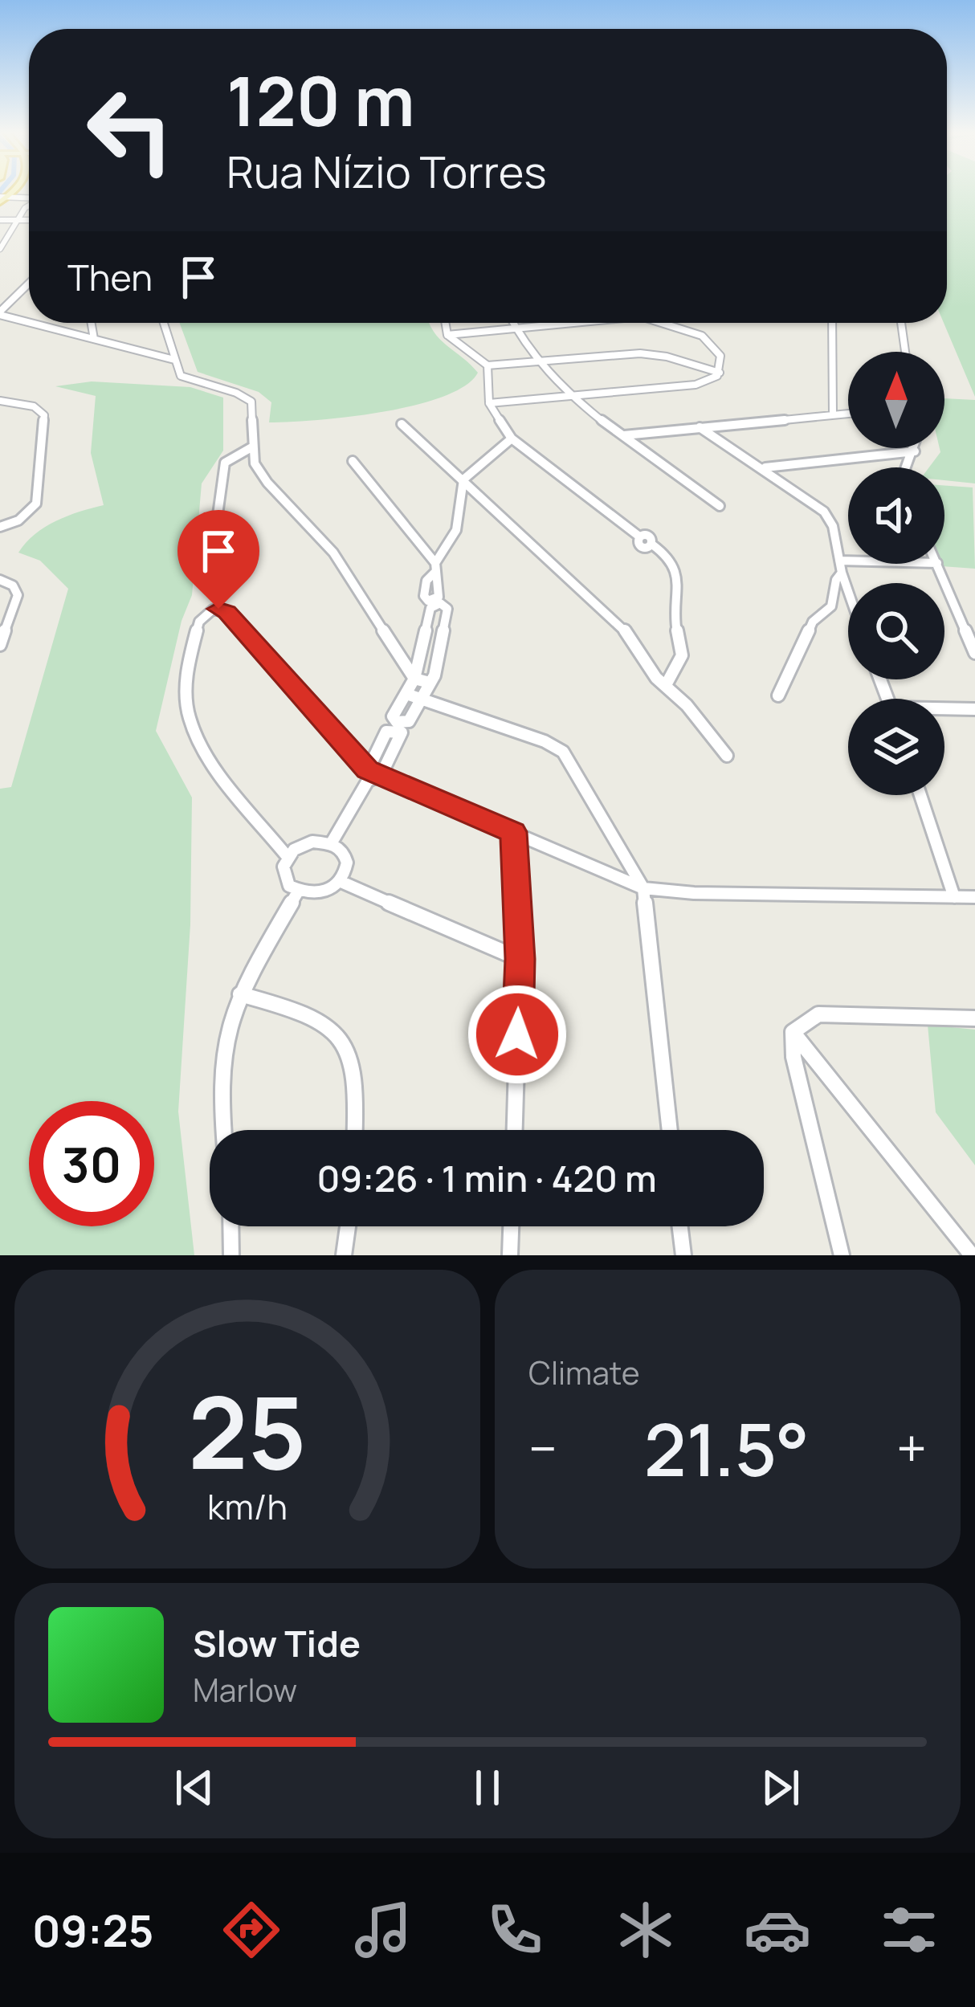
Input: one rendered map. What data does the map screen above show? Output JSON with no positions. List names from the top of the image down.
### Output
{
  "north": "top",
  "page": {
    "turn": ["120 m", "Rua Nízio Torres"],
    "then": "Then",
    "limit": "30",
    "trip": "09:26 · 1 min · 420 m",
    "tile": "Climate",
    "heat": ["−", "21.5°", "+"],
    "song": ["Slow Tide", "Marlow"],
    "tabs": "09:25",
    "gauge": ["25", "km/h"]
  }
}
